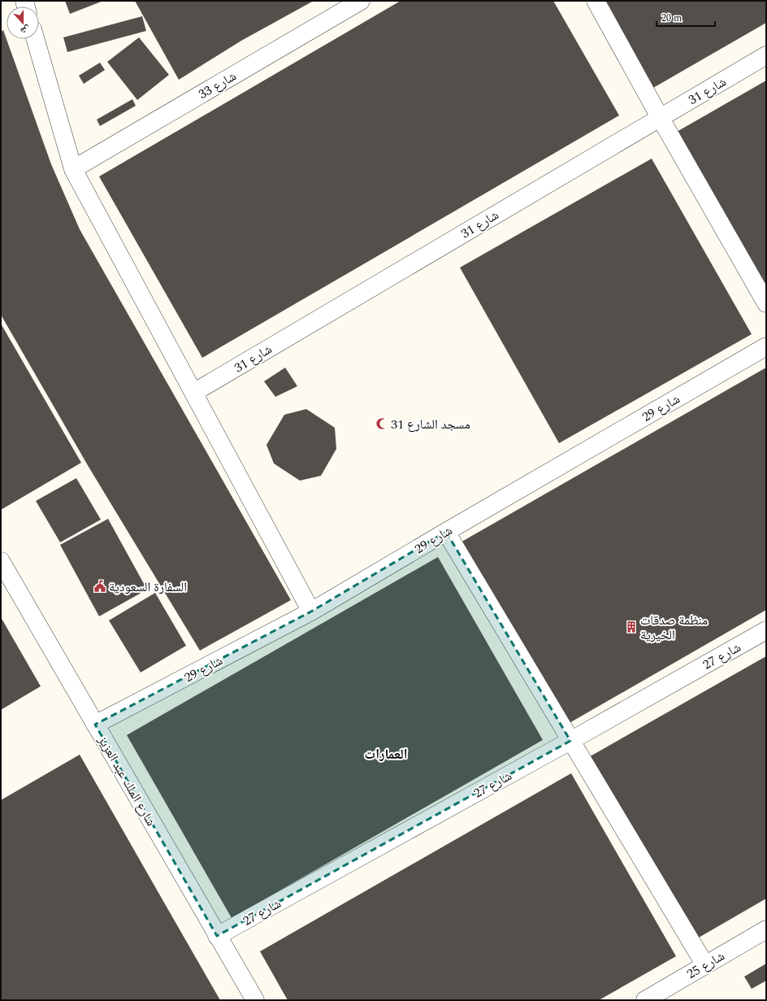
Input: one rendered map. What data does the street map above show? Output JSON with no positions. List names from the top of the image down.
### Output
{
  "streets": {
    "street": [
      "شارع 33",
      "شارع 31",
      "شارع 29",
      "شارع 27",
      "شارع الملك عبد العزيز",
      "شارع 25"
    ]
  },
  "crossings": [
    ["شارع 29", "شارع الملك عبد العزيز"],
    ["شارع 27", "شارع الملك عبد العزيز"]
  ],
  "districts": ["العمارات"],
  "places": {
    "mosque": ["مسجد الشارع 31"],
    "public building": ["السفارة السعودية"],
    "building": ["منظمة صدقات الخيرية"]
  },
  "scale_bar": "20 m",
  "north": "bottom"
}
